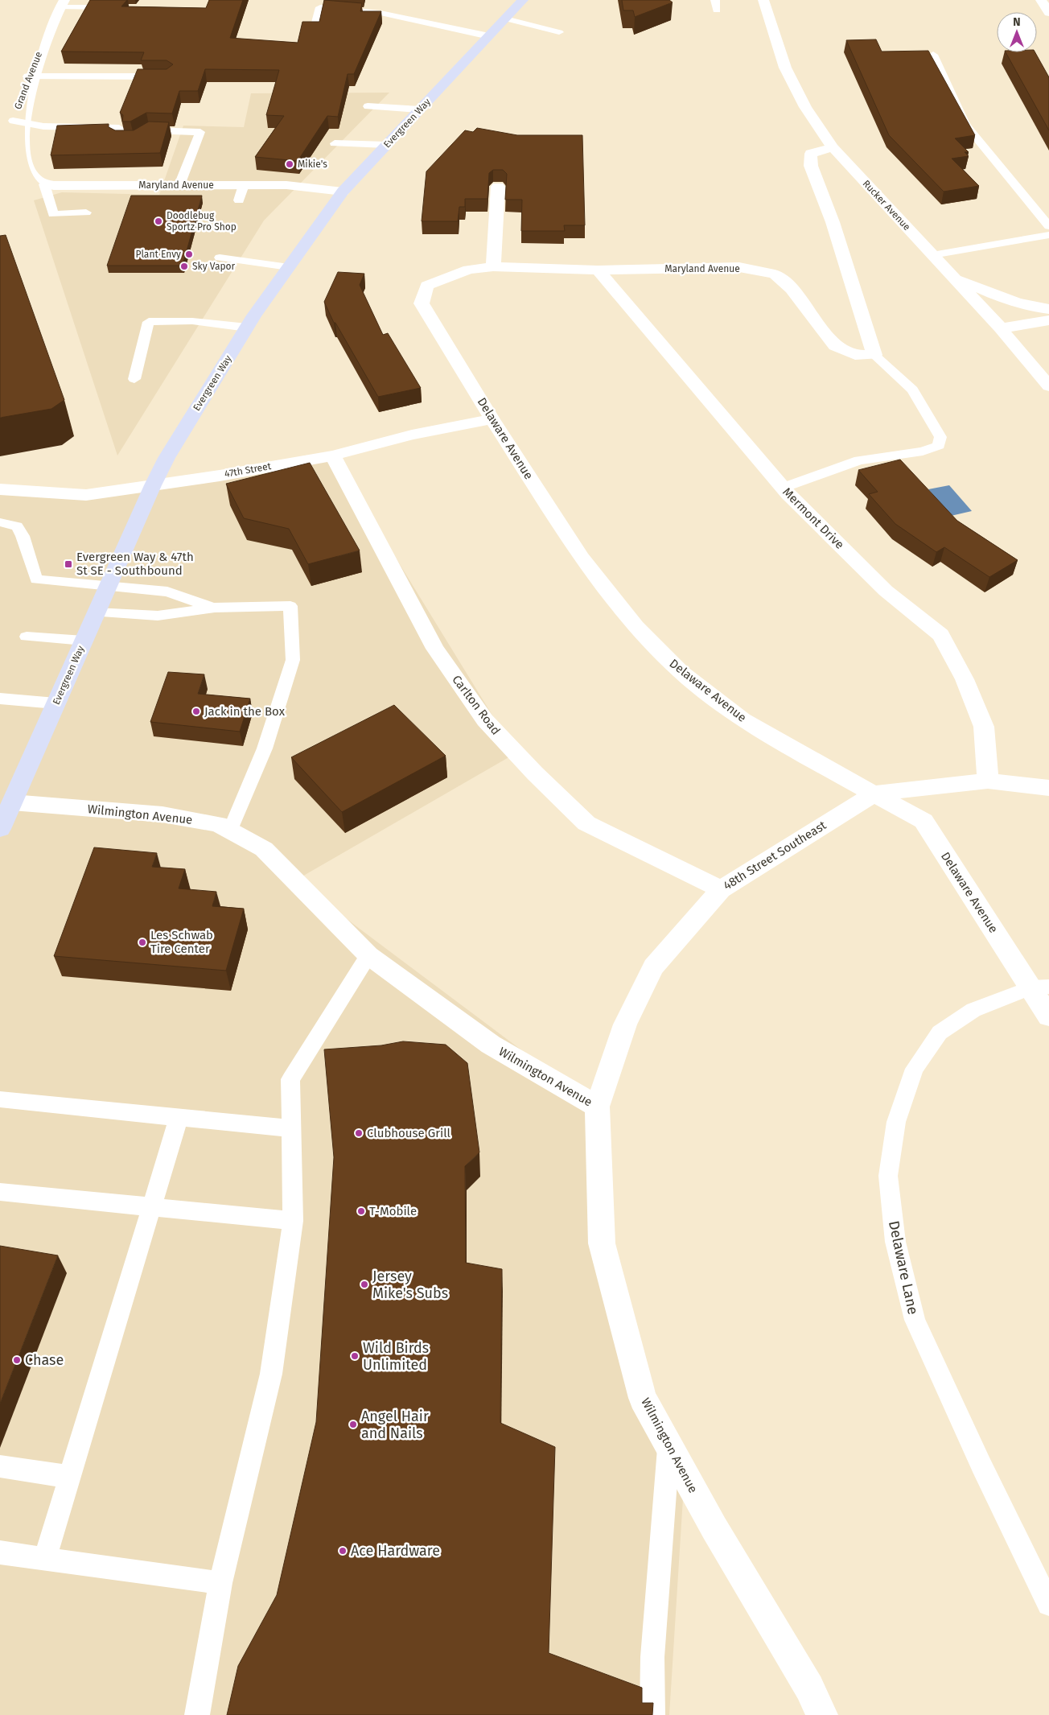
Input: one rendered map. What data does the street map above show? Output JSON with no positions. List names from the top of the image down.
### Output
{
  "streets": {
    "main road": ["Evergreen Way"],
    "street": [
      "Grand Avenue",
      "Maryland Avenue",
      "Rucker Avenue",
      "Delaware Avenue",
      "47th Street",
      "Mermont Drive",
      "Carlton Road",
      "Wilmington Avenue",
      "48th Street Southeast"
    ],
    "lane": ["Delaware Lane"]
  },
  "crossings": [
    ["Grand Avenue", "Maryland Avenue"],
    ["Evergreen Way", "Maryland Avenue"],
    ["Evergreen Way", "47th Street"],
    ["Evergreen Way", "Wilmington Avenue"],
    ["Maryland Avenue", "Delaware Avenue"],
    ["Maryland Avenue", "Mermont Drive"],
    ["Delaware Avenue", "47th Street"],
    ["Delaware Avenue", "48th Street Southeast"],
    ["Delaware Avenue", "Delaware Lane"],
    ["47th Street", "Carlton Road"],
    ["Mermont Drive", "48th Street Southeast"],
    ["Carlton Road", "48th Street Southeast"],
    ["Wilmington Avenue", "48th Street Southeast"]
  ],
  "places": {
    "other": [
      "Mikie's",
      "Doodlebug Sportz Pro Shop",
      "Plant Envy",
      "Sky Vapor",
      "Jack in the Box",
      "Les Schwab Tire Center",
      "Clubhouse Grill",
      "T-Mobile",
      "Jersey Mike's Subs",
      "Wild Birds Unlimited",
      "Chase",
      "Angel Hair and Nails",
      "Ace Hardware"
    ],
    "transit": ["Evergreen Way & 47th St SE - Southbound"]
  },
  "north": "top"
}
